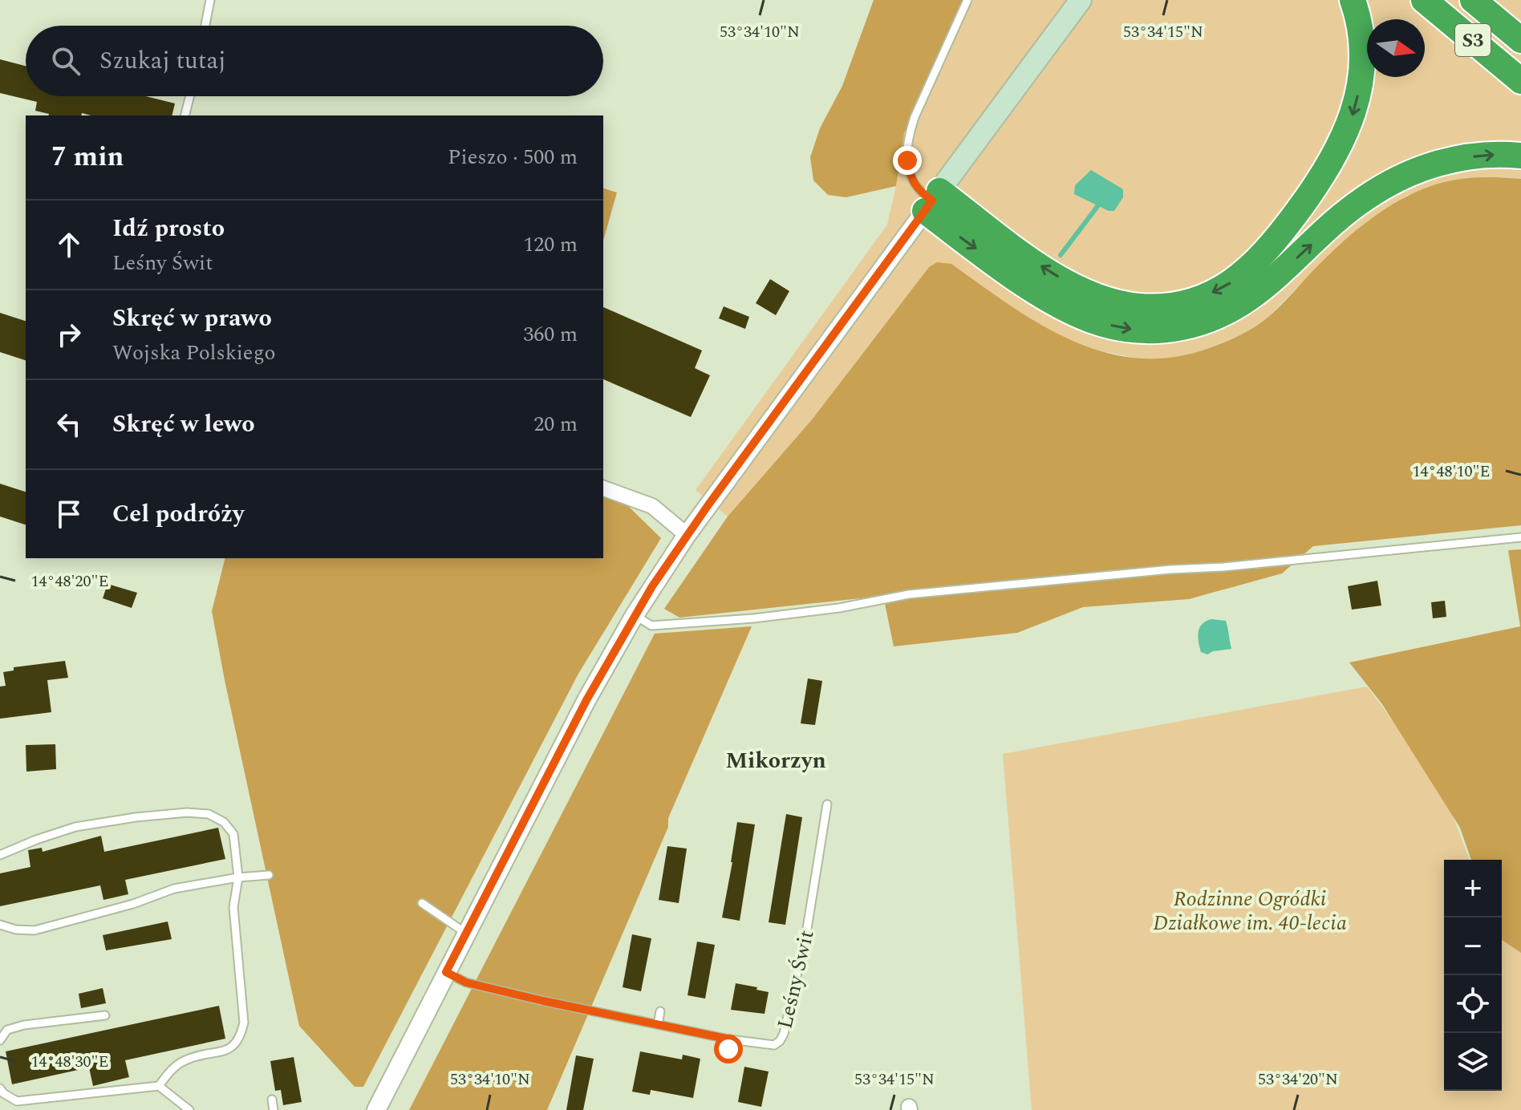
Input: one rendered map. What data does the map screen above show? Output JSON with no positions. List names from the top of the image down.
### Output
{
  "streets": {
    "highway": ["S3"],
    "lane": ["Leśny Świt"]
  },
  "districts": ["Mikorzyn"],
  "parks": ["Rodzinne Ogródki Działkowe im. 40-lecia"],
  "north": "right",
  "page": {
    "search": "Szukaj tutaj",
    "heading": ["7 min", "Pieszo · 500 m"],
    "list": [
      ["Idź prosto", "Leśny Świt", "120 m"],
      ["Skręć w prawo", "Wojska Polskiego", "360 m"],
      ["Skręć w lewo", "20 m"],
      "Cel podróży"
    ],
    "map_buttons": ["+", "−"]
  },
  "coordinates": [
    "53°34'10\"N",
    "53°34'15\"N",
    "14°48'10\"E",
    "14°48'20\"E",
    "14°48'30\"E",
    "53°34'20\"N"
  ]
}
